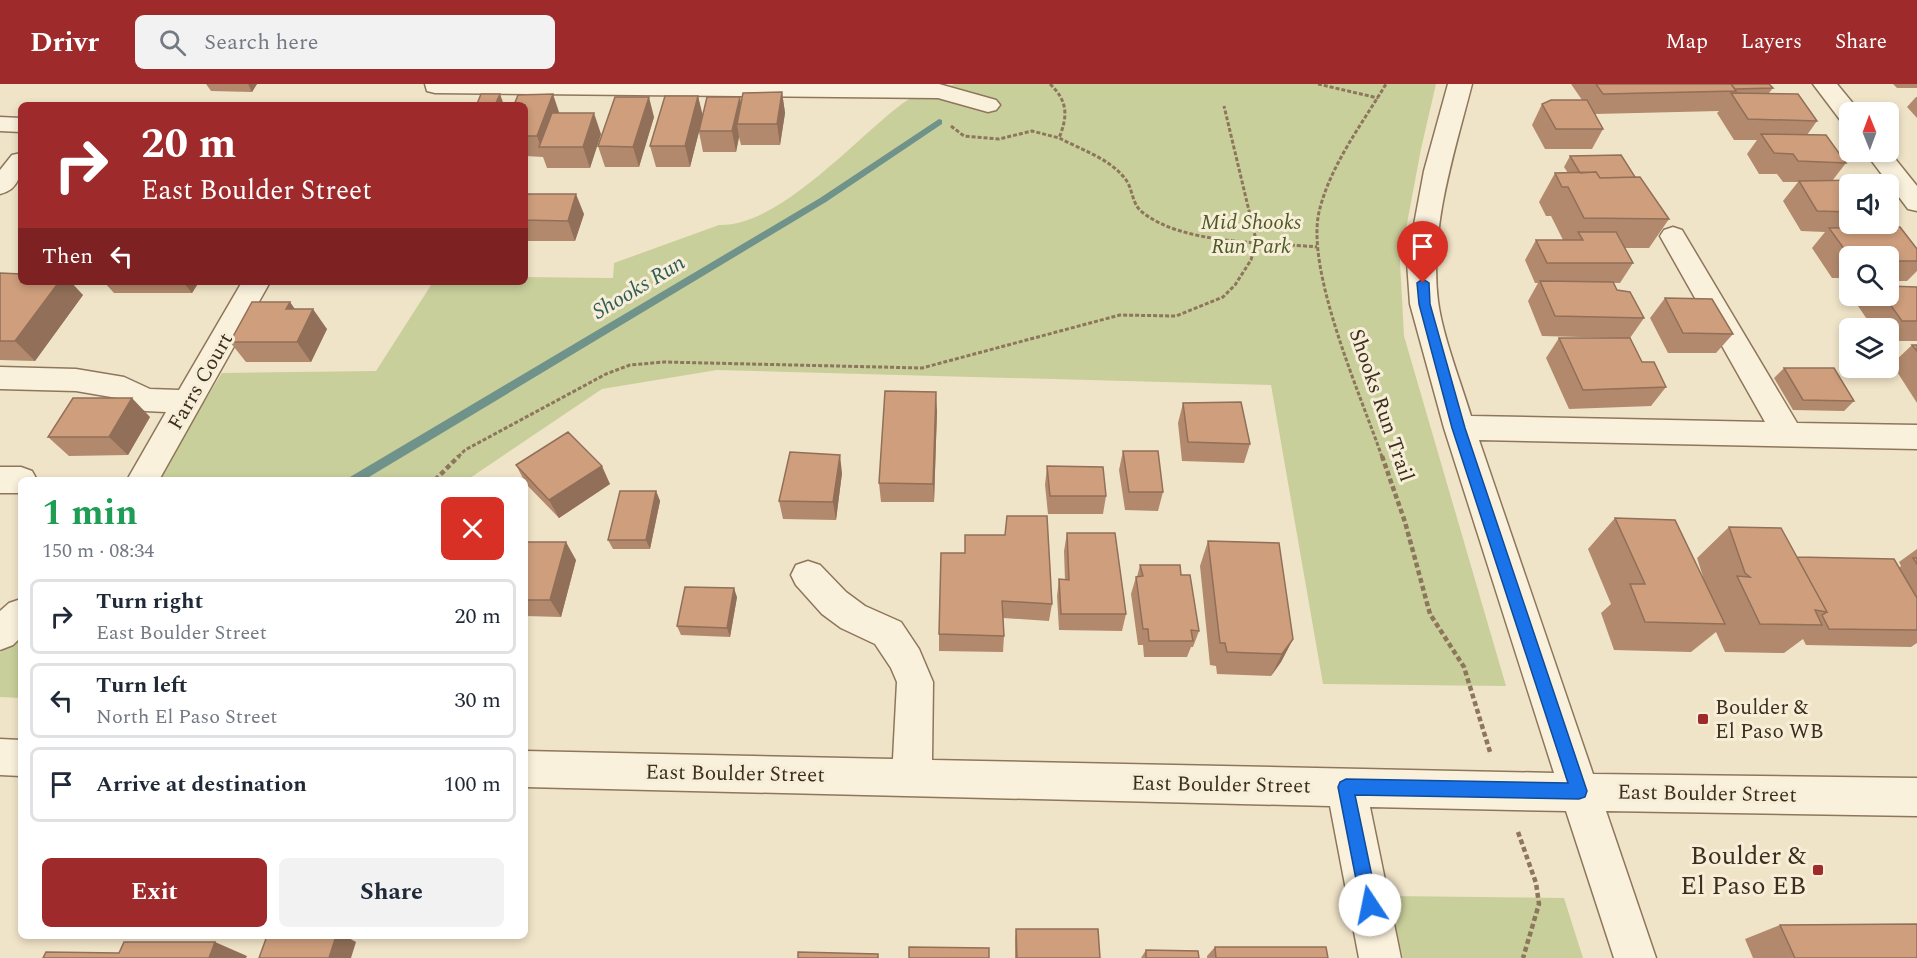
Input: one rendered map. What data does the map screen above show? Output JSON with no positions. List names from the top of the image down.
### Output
{
  "streets": {
    "street": ["Farrs Court", "East Boulder Street"],
    "path": ["Shooks Run Trail"]
  },
  "water": ["Shooks Run"],
  "parks": ["Mid Shooks Run Park"],
  "places": {
    "transit": ["Boulder & El Paso WB", "Boulder & El Paso EB"]
  },
  "north": "top",
  "page": {
    "header": "Drivr",
    "search": "Search here",
    "nav": ["Map", "Layers", "Share"],
    "turn": ["20 m", "East Boulder Street"],
    "then": "Then",
    "heading": ["1 min", "150 m · 08:34"],
    "list": [
      {
        "name": "Turn right",
        "note": "East Boulder Street",
        "value": "20 m"
      },
      {
        "name": "Turn left",
        "note": "North El Paso Street",
        "value": "30 m"
      },
      {
        "name": "Arrive at destination",
        "value": "100 m"
      }
    ],
    "buttons": ["Exit", "Share"]
  }
}
